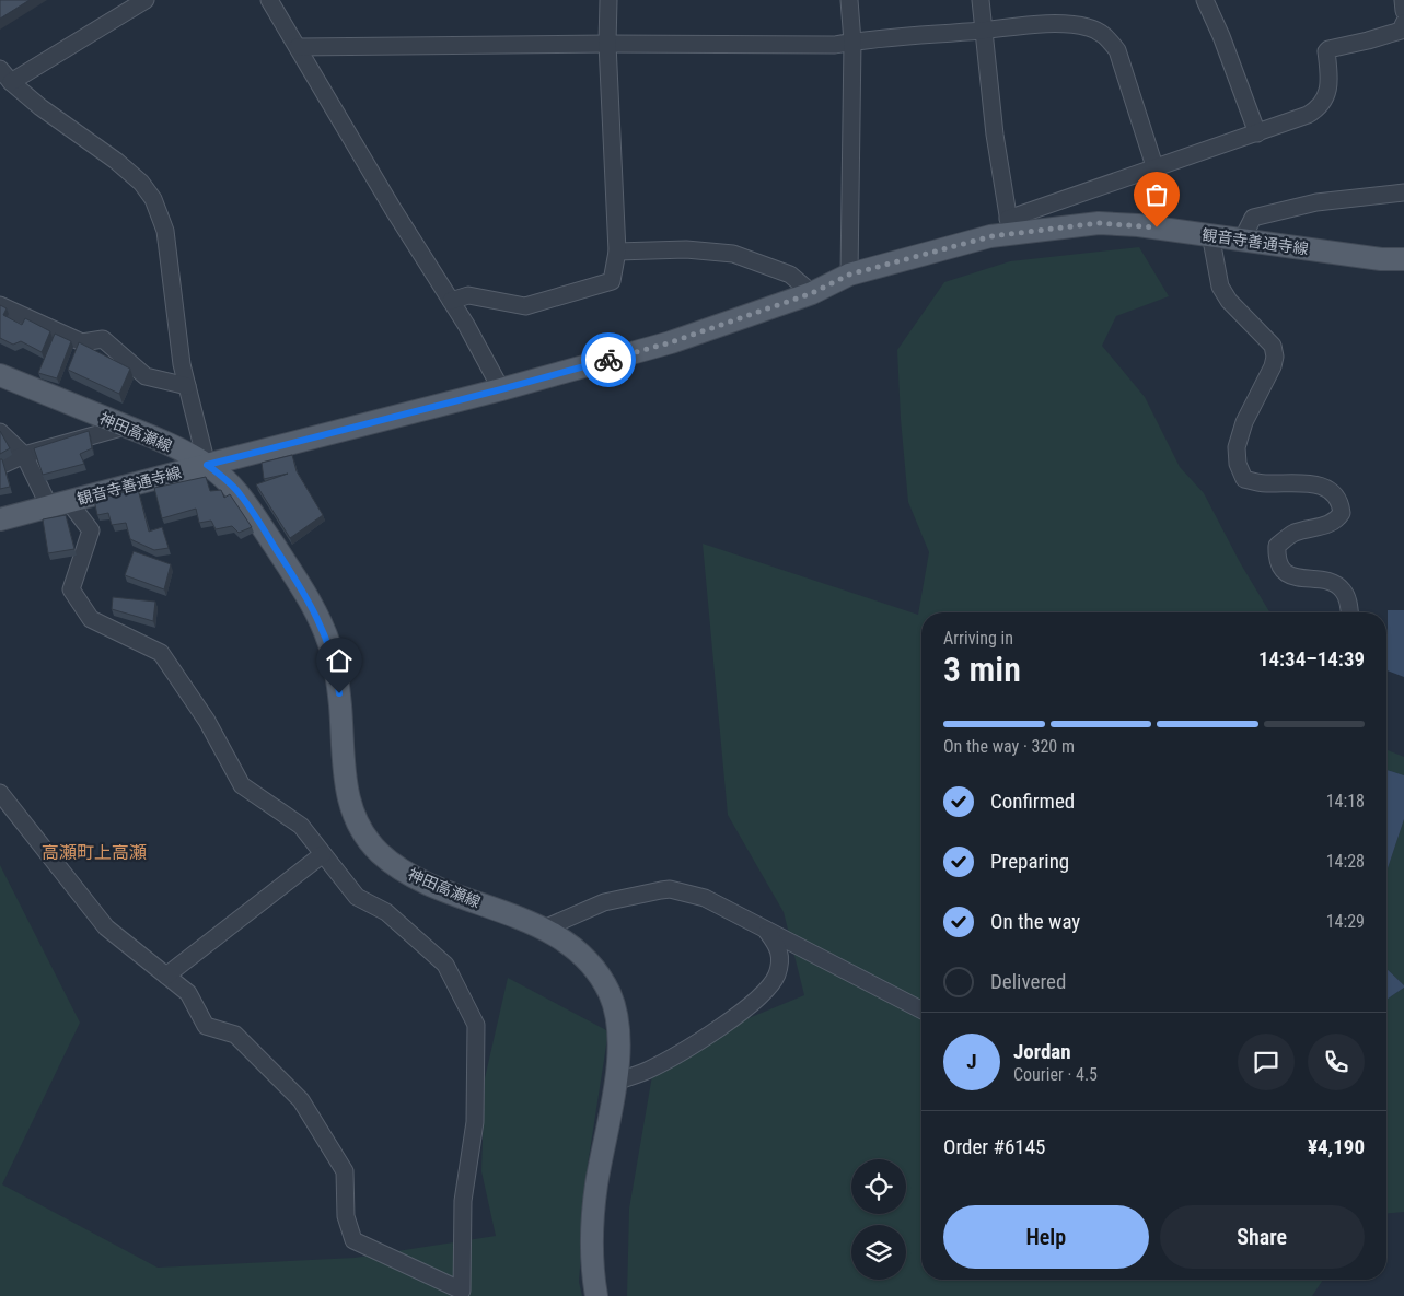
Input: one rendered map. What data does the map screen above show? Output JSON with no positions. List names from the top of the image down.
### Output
{
  "streets": {
    "main road": ["観音寺善通寺線", "神田高瀬線"]
  },
  "crossings": [
    ["観音寺善通寺線", "神田高瀬線"]
  ],
  "districts": ["高瀬町上高瀬"],
  "page": {
    "heading": ["3 min", "Arriving in", "14:34–14:39"],
    "panel": [
      "Jordan",
      "Courier · 4.5",
      "Order #6145",
      "¥4,190"
    ],
    "bar": "On the way · 320 m",
    "list": [
      ["Confirmed", "14:18"],
      ["Preparing", "14:28"],
      ["On the way", "14:29"],
      "Delivered"
    ],
    "round": "J",
    "buttons": ["Help", "Share"]
  }
}
